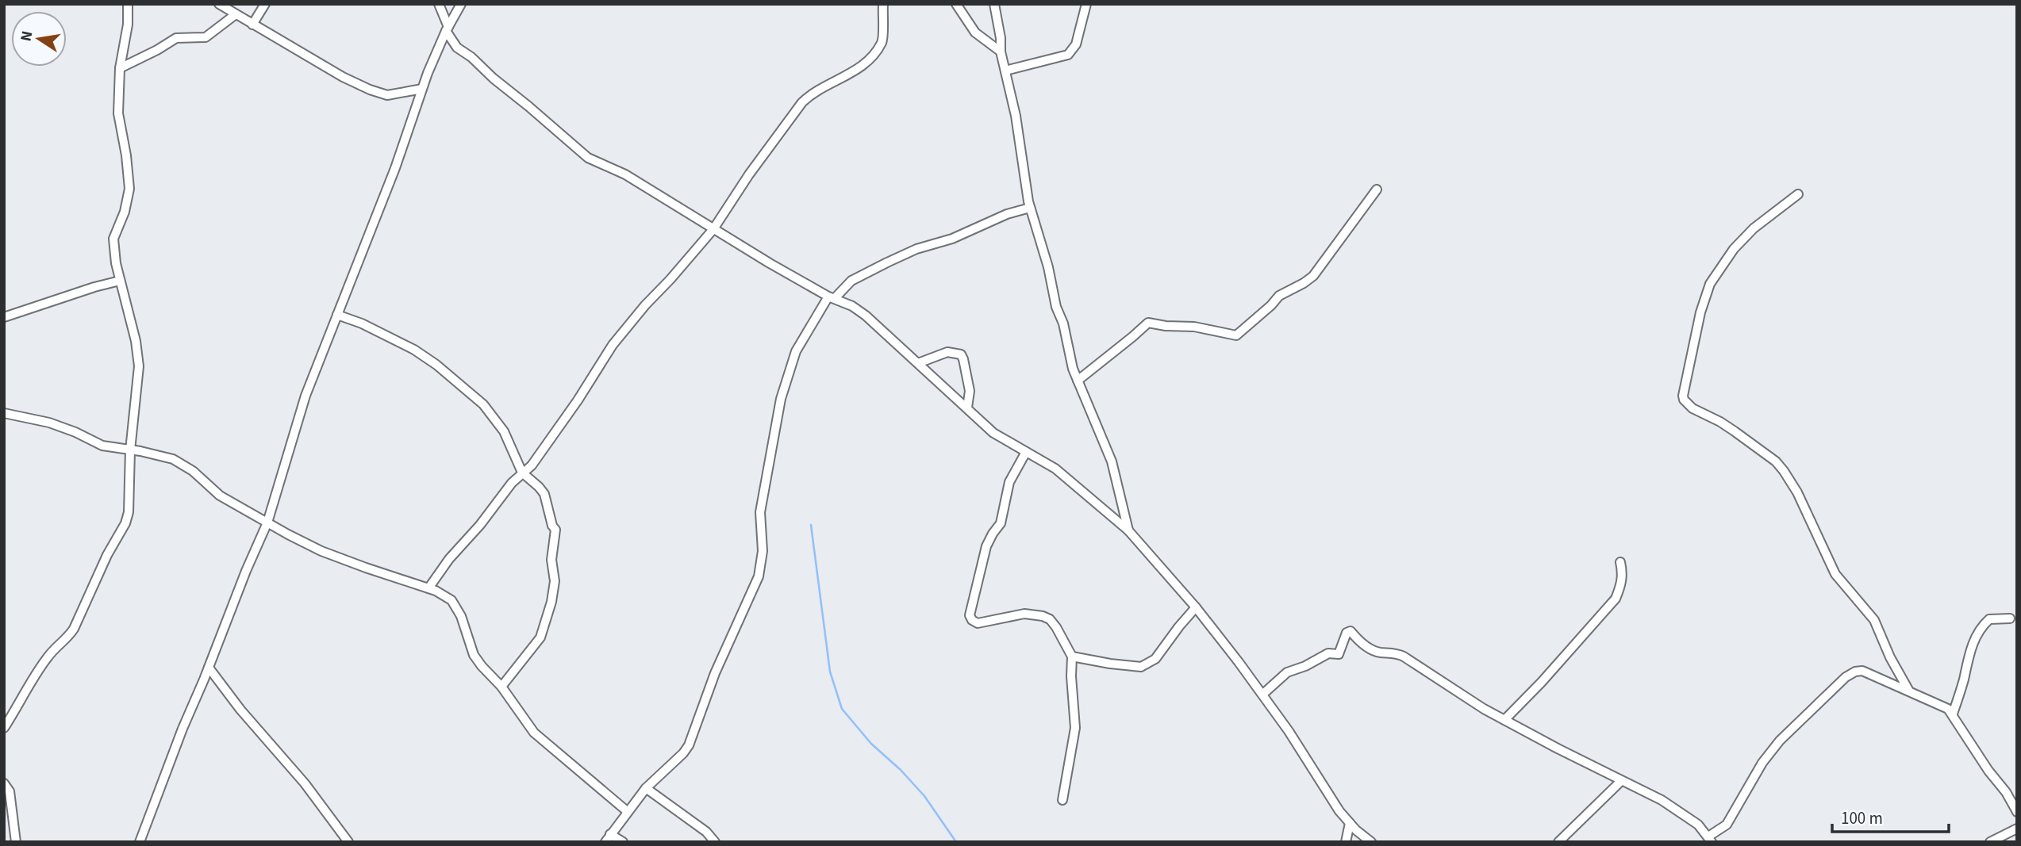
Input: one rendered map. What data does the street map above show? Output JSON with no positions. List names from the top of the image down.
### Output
{
  "scale_bar": "100 m",
  "north": "left"
}
